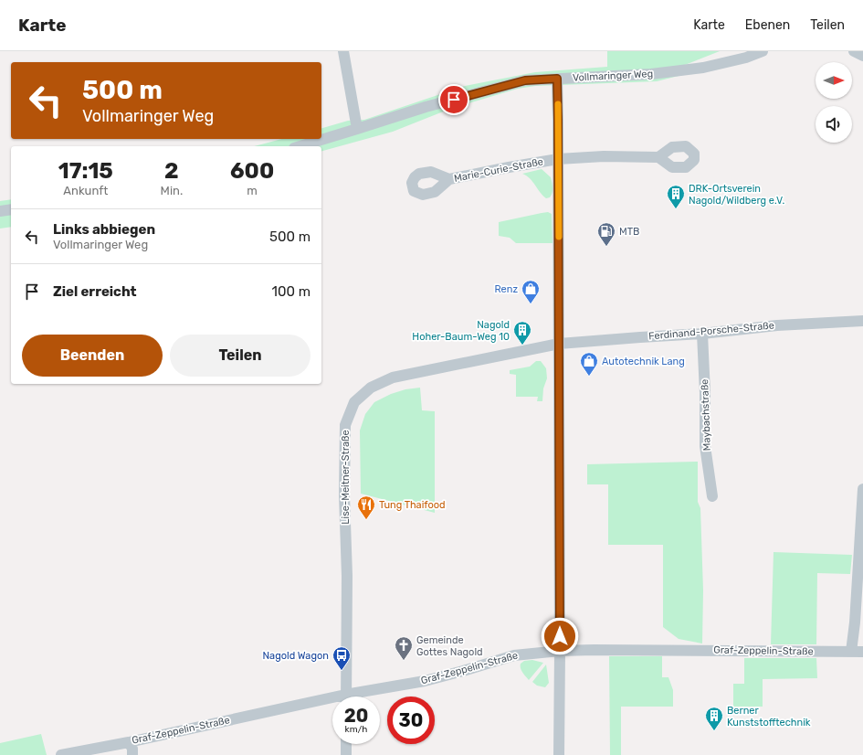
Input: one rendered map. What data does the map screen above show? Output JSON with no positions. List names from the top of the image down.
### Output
{
  "streets": {
    "street": [
      "Vollmaringer Weg",
      "Marie-Curie-Straße",
      "Ferdinand-Porsche-Straße",
      "Maybachstraße",
      "Lise-Meitner-Straße",
      "Graf-Zeppelin-Straße"
    ]
  },
  "crossings": [
    ["Ferdinand-Porsche-Straße", "Maybachstraße"],
    ["Ferdinand-Porsche-Straße", "Lise-Meitner-Straße"]
  ],
  "places": {
    "building": ["DRK-Ortsverein Nagold/Wildberg e.V.", "Nagold Hoher-Baum-Weg 10", "Berner Kunststofftechnik"],
    "fuel station": ["MTB"],
    "shop": ["Renz", "Autotechnik Lang"],
    "restaurant": ["Tung Thaifood"],
    "church": ["Gemeinde Gottes Nagold"],
    "bus stop": ["Nagold Wagon"]
  },
  "north": "right",
  "page": {
    "header": "Karte",
    "nav": ["Karte", "Ebenen", "Teilen"],
    "turn": ["500 m", "Vollmaringer Weg"],
    "eta": [
      "17:15",
      "Ankunft",
      "2",
      "Min.",
      "600",
      "m"
    ],
    "list": [
      {
        "name": "Links abbiegen",
        "note": "Vollmaringer Weg",
        "value": "500 m"
      },
      {
        "name": "Ziel erreicht",
        "value": "100 m"
      }
    ],
    "buttons": ["Beenden", "Teilen"],
    "speed": "20 km/h",
    "limit": "30"
  }
}
